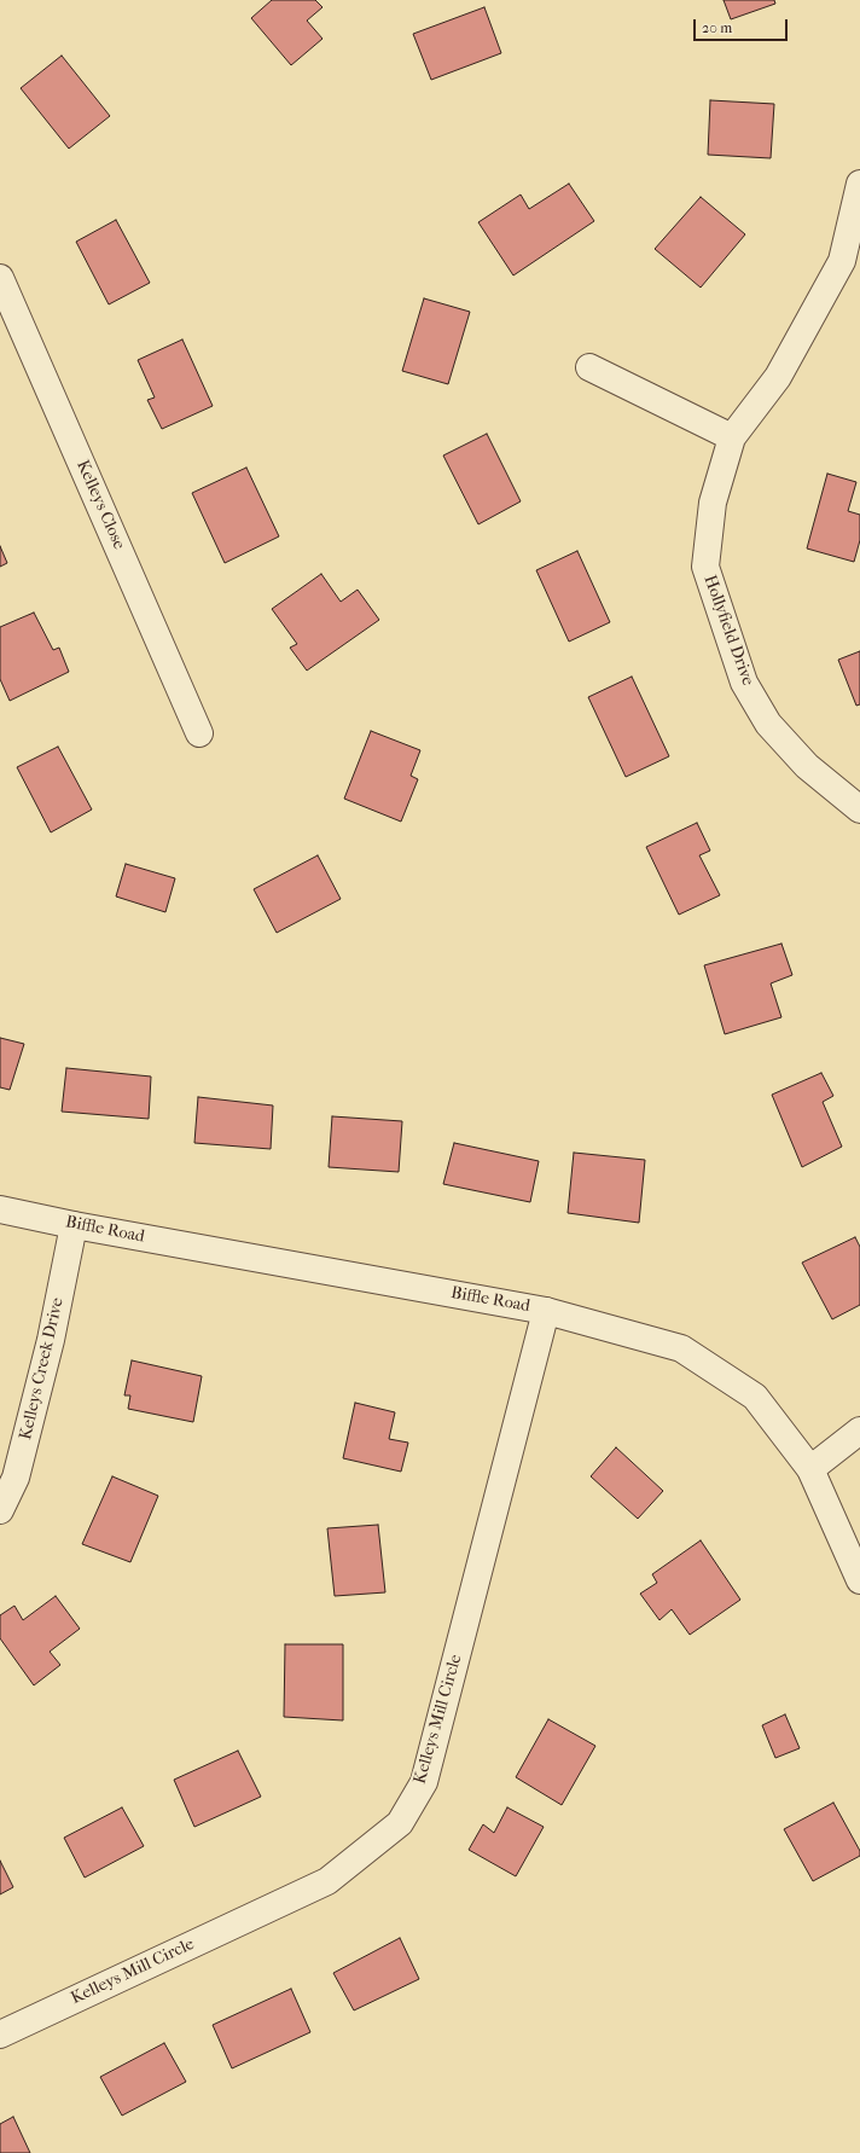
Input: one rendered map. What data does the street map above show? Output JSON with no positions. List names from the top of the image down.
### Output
{
  "streets": {
    "street": [
      "Kelleys Close",
      "Hollyfield Drive",
      "Biffle Road",
      "Kelleys Creek Drive",
      "Kelleys Mill Circle"
    ]
  },
  "crossings": [
    ["Biffle Road", "Kelleys Creek Drive"],
    ["Biffle Road", "Kelleys Mill Circle"]
  ],
  "scale_bar": "20 m"
}
